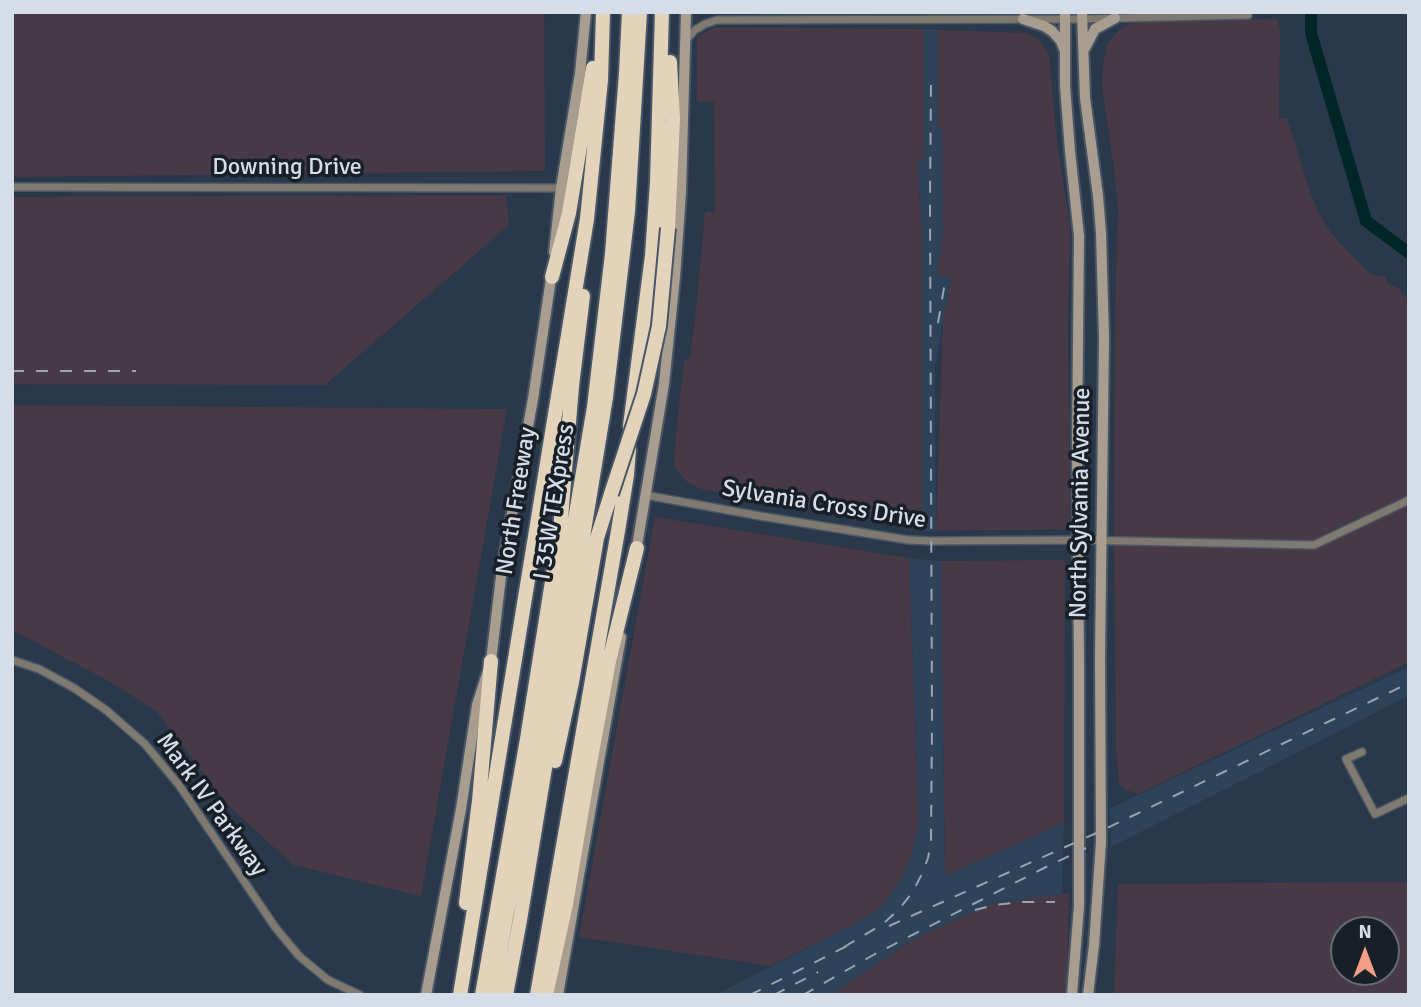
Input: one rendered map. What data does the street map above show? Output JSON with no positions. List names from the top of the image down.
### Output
{
  "streets": {
    "highway": ["North Freeway", "I 35W TEXpress"],
    "main road": ["North Sylvania Avenue"],
    "street": ["Downing Drive", "Sylvania Cross Drive", "Mark IV Parkway"]
  },
  "crossings": [
    ["North Sylvania Avenue", "Sylvania Cross Drive"]
  ],
  "north": "top"
}
